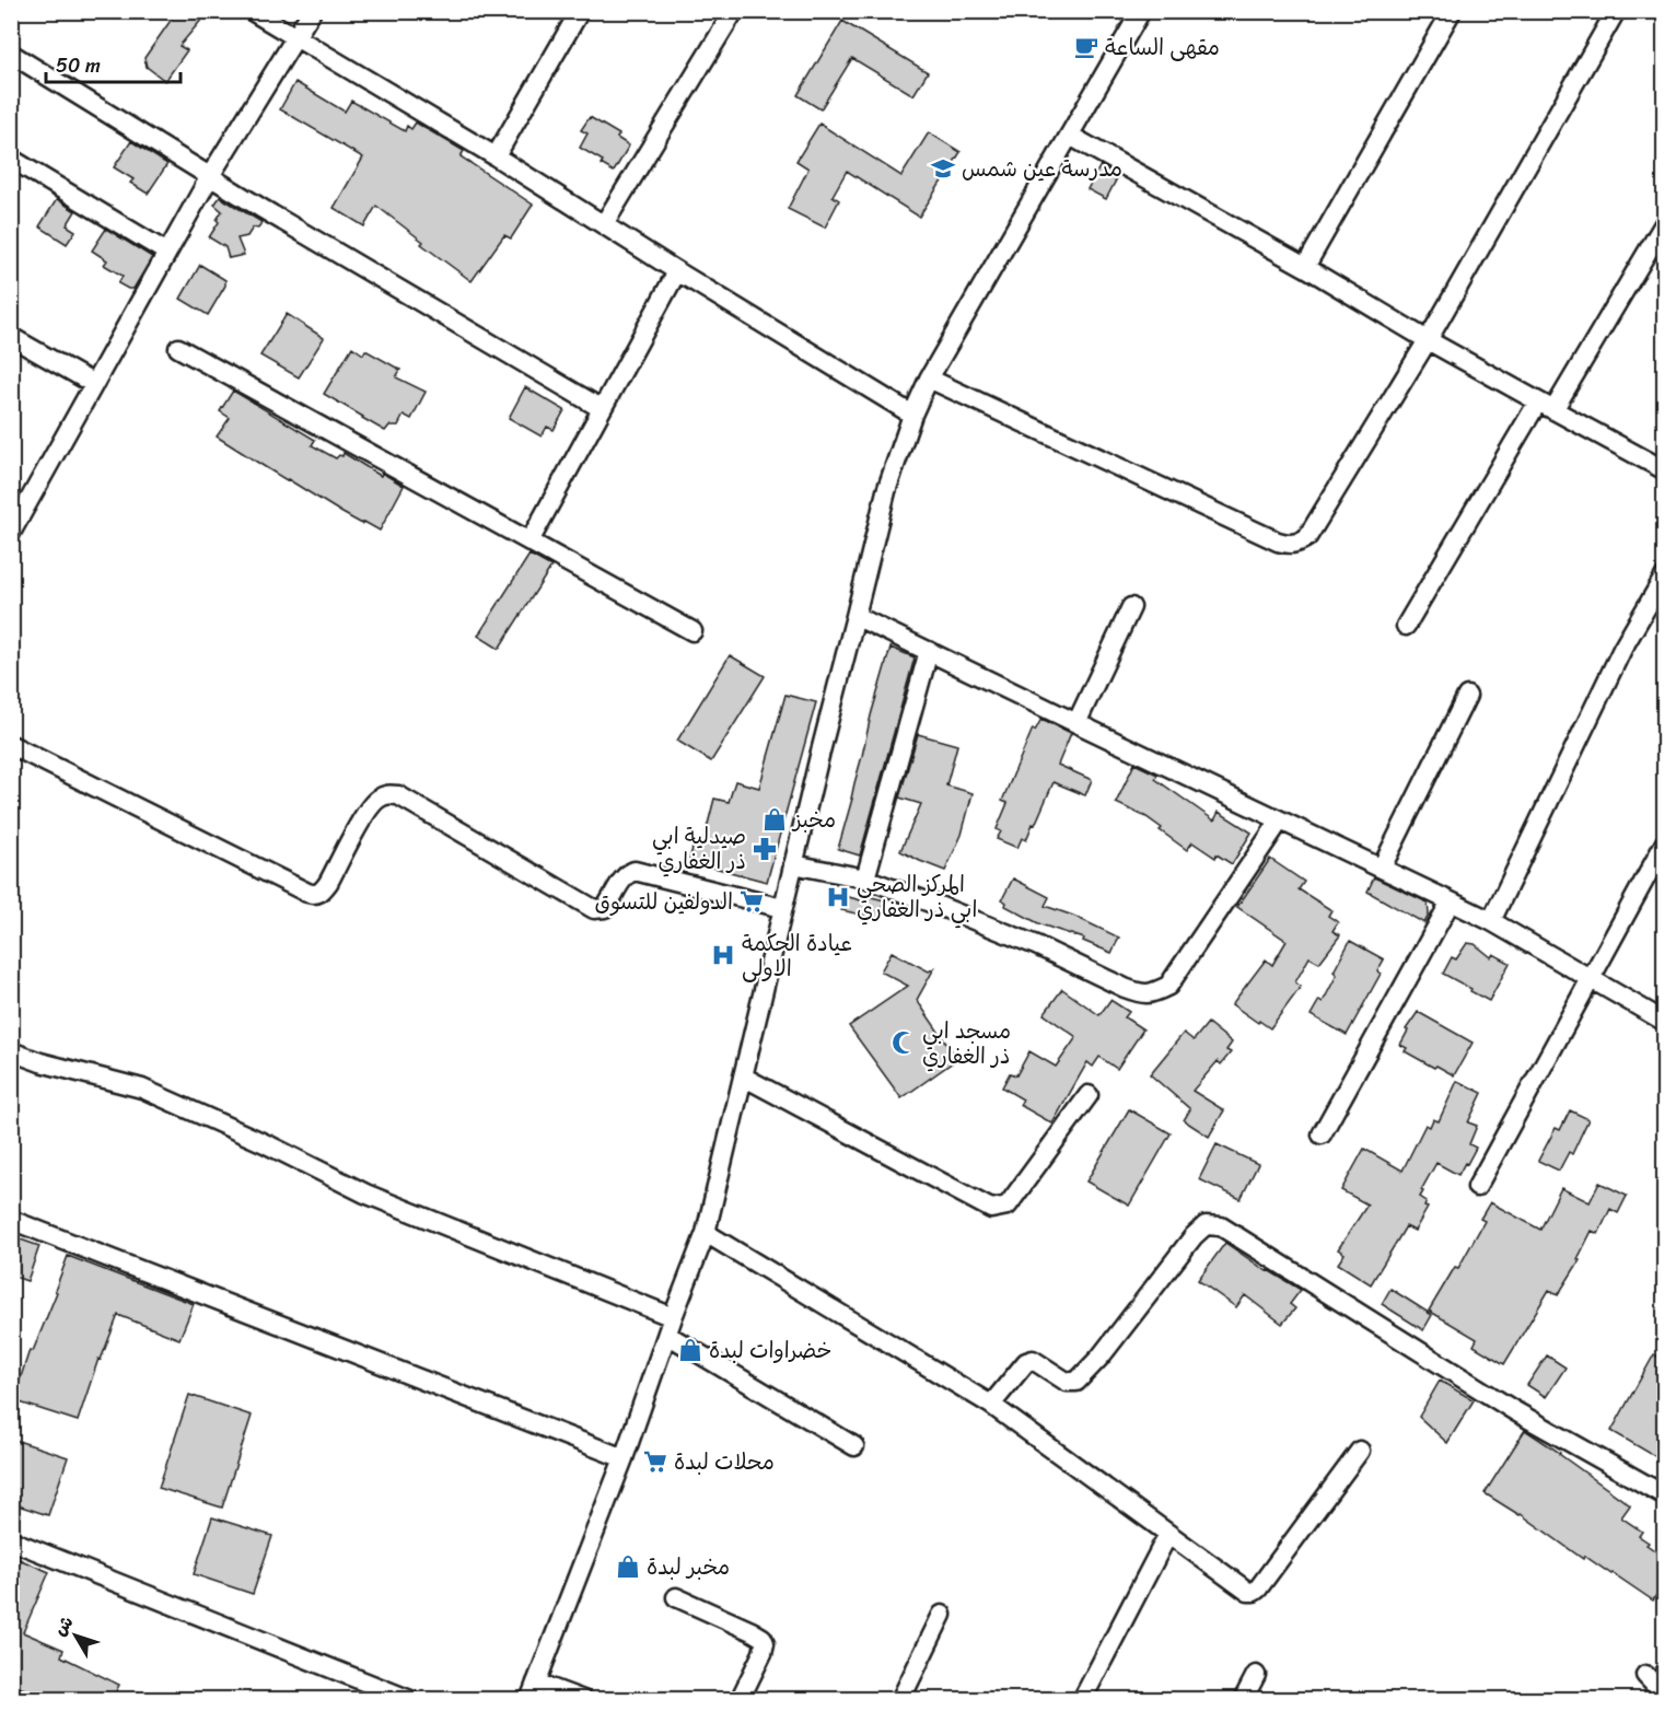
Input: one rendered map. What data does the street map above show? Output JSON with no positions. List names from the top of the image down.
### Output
{
  "places": {
    "cafe": ["مقهى الساعة"],
    "school or university": ["مدرسة عين شمس"],
    "shop": ["مخبز", "خضراوات لبدة", "مخبر لبدة"],
    "pharmacy": ["صيدلية ابي ذر الغفاري"],
    "hospital": ["المركز الصحي ابي ذر الغفاري", "عيادة الحكمة الاولى"],
    "supermarket": ["الدولفين للتسوق", "محلات لبدة"],
    "mosque": ["مسجد ابي ذر الغفاري"]
  },
  "scale_bar": "50 m",
  "north": "top left"
}
